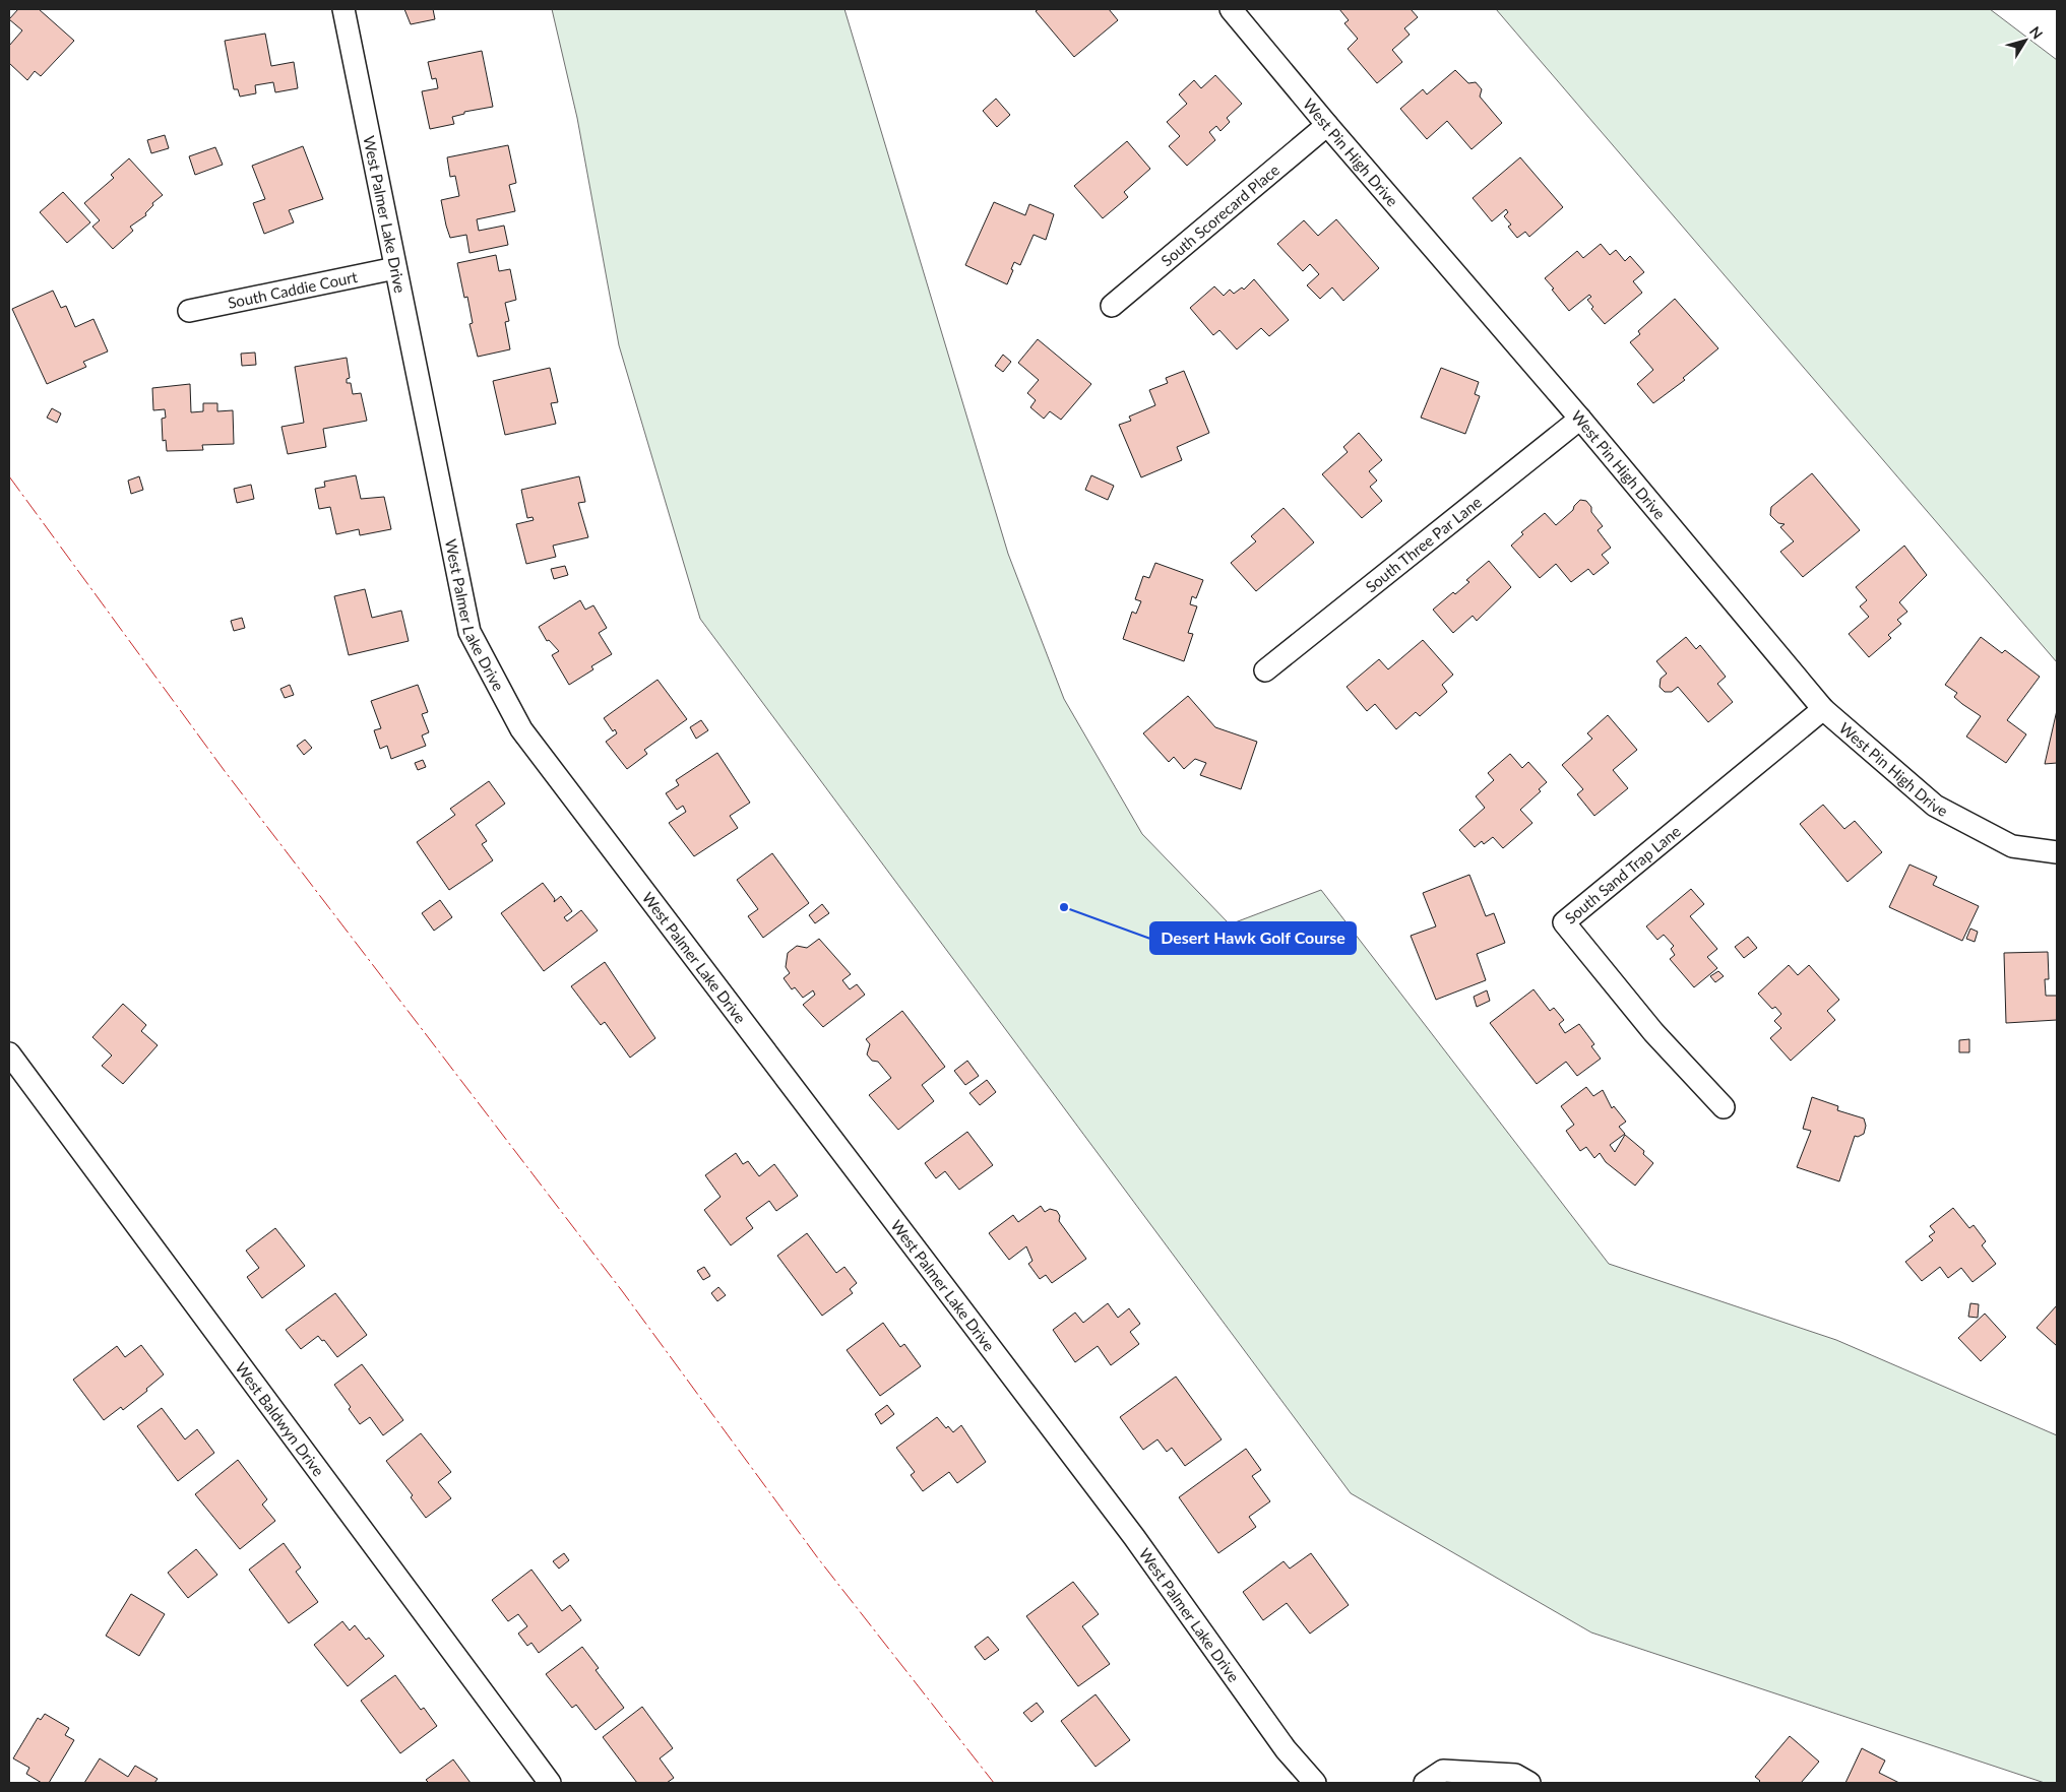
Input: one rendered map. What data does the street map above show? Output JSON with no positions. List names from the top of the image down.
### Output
{
  "streets": {
    "street": [
      "West Pin High Drive",
      "West Palmer Lake Drive",
      "South Scorecard Place",
      "South Caddie Court",
      "South Three Par Lane",
      "South Sand Trap Lane",
      "West Baldwyn Drive"
    ]
  },
  "crossings": [
    ["West Pin High Drive", "South Scorecard Place"],
    ["West Pin High Drive", "South Three Par Lane"],
    ["West Pin High Drive", "South Sand Trap Lane"],
    ["West Palmer Lake Drive", "South Caddie Court"]
  ],
  "places": ["Desert Hawk Golf Course"],
  "north": "top right"
}
